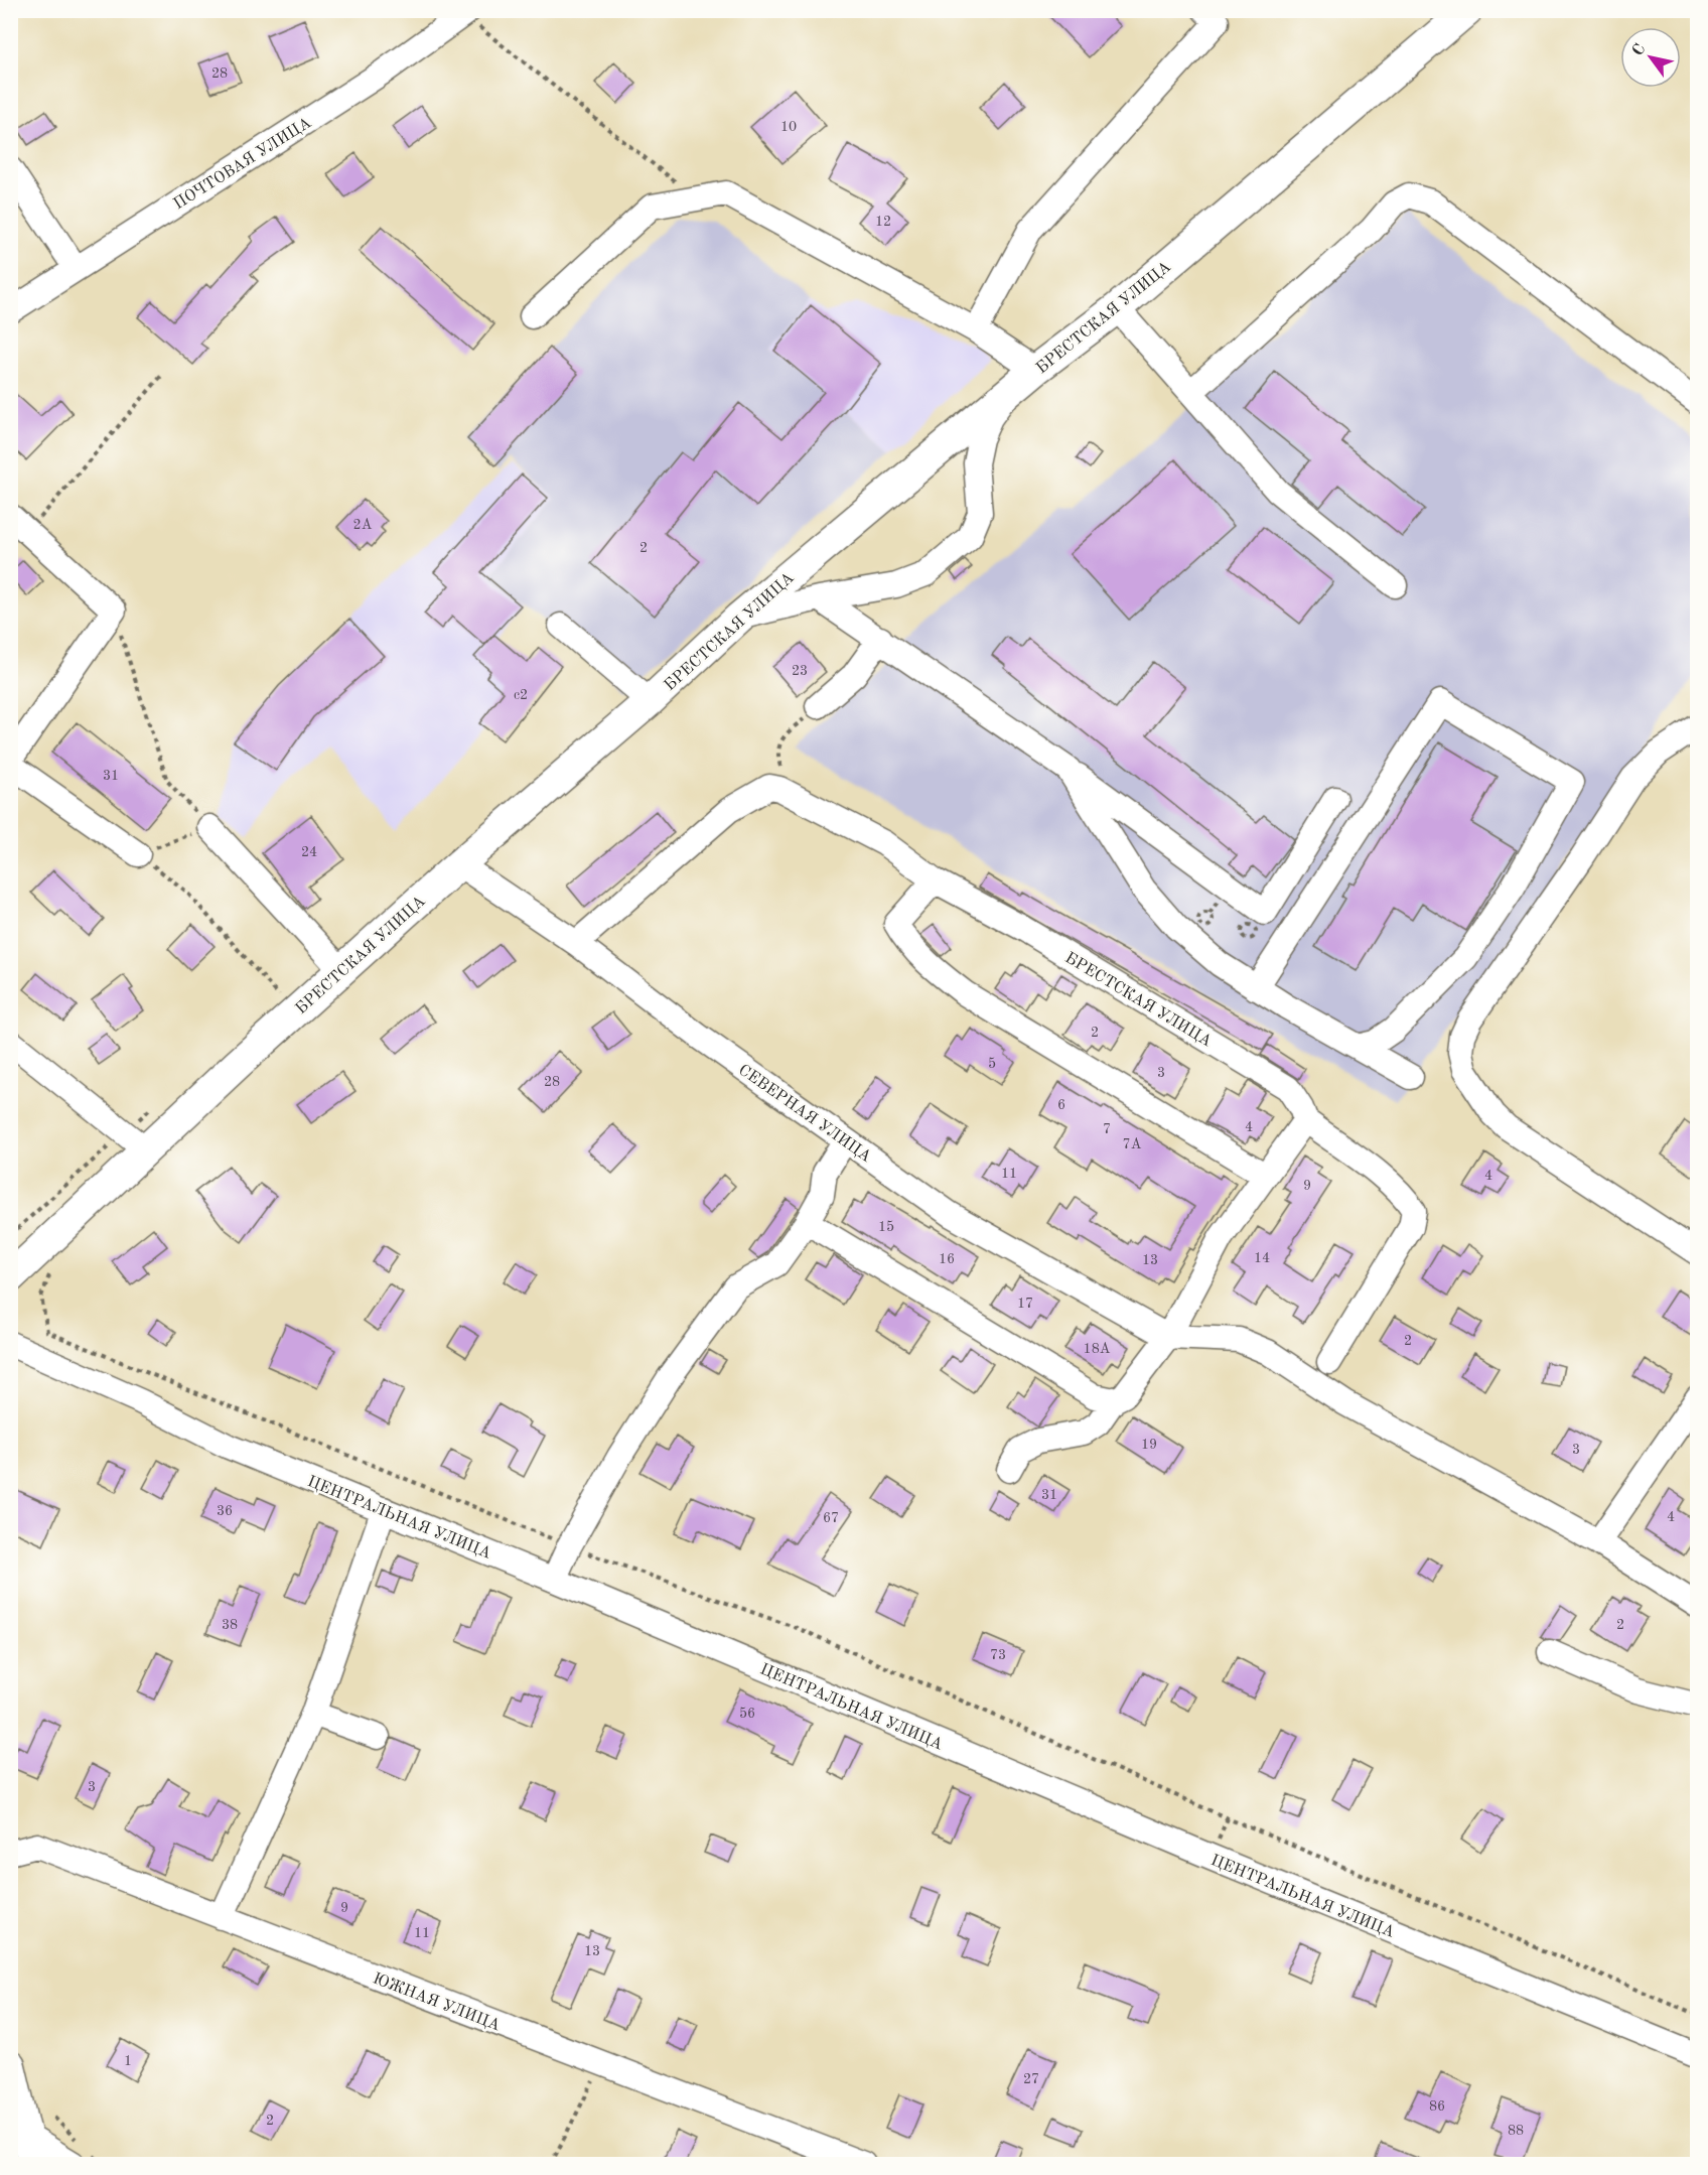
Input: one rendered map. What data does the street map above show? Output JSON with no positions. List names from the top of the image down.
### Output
{
  "streets": {
    "main road": ["БРЕСТСКАЯ УЛИЦА"],
    "street": [
      "ПОЧТОВАЯ УЛИЦА",
      "СЕВЕРНАЯ УЛИЦА",
      "ЦЕНТРАЛЬНАЯ УЛИЦА",
      "ЮЖНАЯ УЛИЦА"
    ]
  },
  "crossings": [
    ["БРЕСТСКАЯ УЛИЦА", "СЕВЕРНАЯ УЛИЦА"]
  ],
  "house_numbers": [
    "28",
    "10",
    "12",
    "2А",
    "2",
    "23",
    "с2",
    "31",
    "24",
    "2",
    "5",
    "3",
    "28",
    "6",
    "4",
    "7",
    "7А",
    "11",
    "4",
    "9",
    "15",
    "14",
    "16",
    "13",
    "17",
    "2",
    "18А",
    "19",
    "3",
    "31",
    "36",
    "4",
    "67",
    "38",
    "2",
    "73",
    "56",
    "3",
    "9",
    "11",
    "13",
    "1",
    "27",
    "86",
    "2",
    "88"
  ],
  "north": "top left"
}
